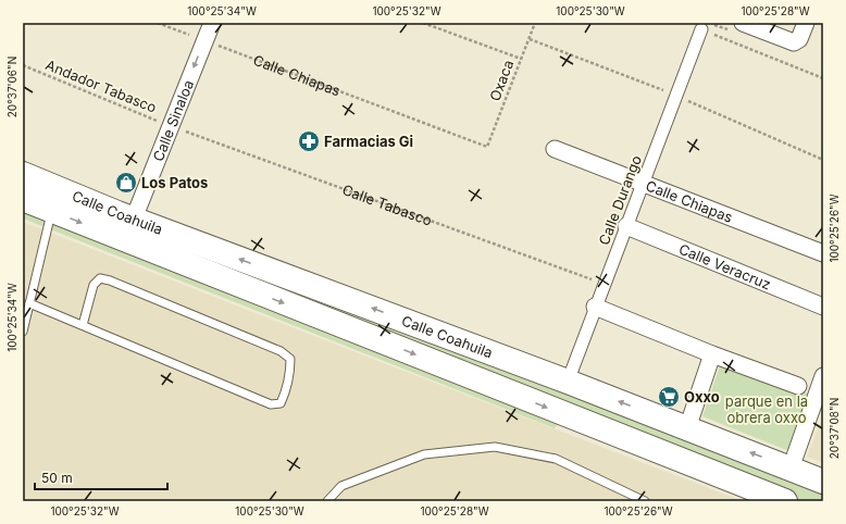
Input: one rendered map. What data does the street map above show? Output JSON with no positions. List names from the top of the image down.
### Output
{
  "streets": {
    "main road": ["Calle Coahuila"],
    "street": [
      "Calle Chiapas",
      "Calle Sinaloa",
      "Calle Durango",
      "Calle Veracruz"
    ],
    "path": ["Oxaca", "Andador Tabasco", "Calle Tabasco"]
  },
  "crossings": [
    ["Calle Chiapas", "Oxaca"],
    ["Calle Chiapas", "Calle Sinaloa"],
    ["Calle Chiapas", "Calle Durango"],
    ["Andador Tabasco", "Calle Sinaloa"],
    ["Andador Tabasco", "Calle Tabasco"],
    ["Calle Sinaloa", "Calle Tabasco"],
    ["Calle Sinaloa", "Calle Coahuila"],
    ["Calle Durango", "Calle Tabasco"],
    ["Calle Durango", "Calle Coahuila"],
    ["Calle Durango", "Calle Veracruz"]
  ],
  "one_way": ["Calle Sinaloa"],
  "parks": ["parque en la obrera oxxo"],
  "places": {
    "pharmacy": ["Farmacias Gi"],
    "shop": ["Los Patos"],
    "supermarket": ["Oxxo"]
  },
  "scale_bar": "50 m",
  "coordinates": [
    "100°25'34\"W",
    "100°25'32\"W",
    "100°25'30\"W",
    "100°25'28\"W",
    "20°37'06\"N",
    "100°25'26\"W",
    "20°37'08\"N"
  ]
}
